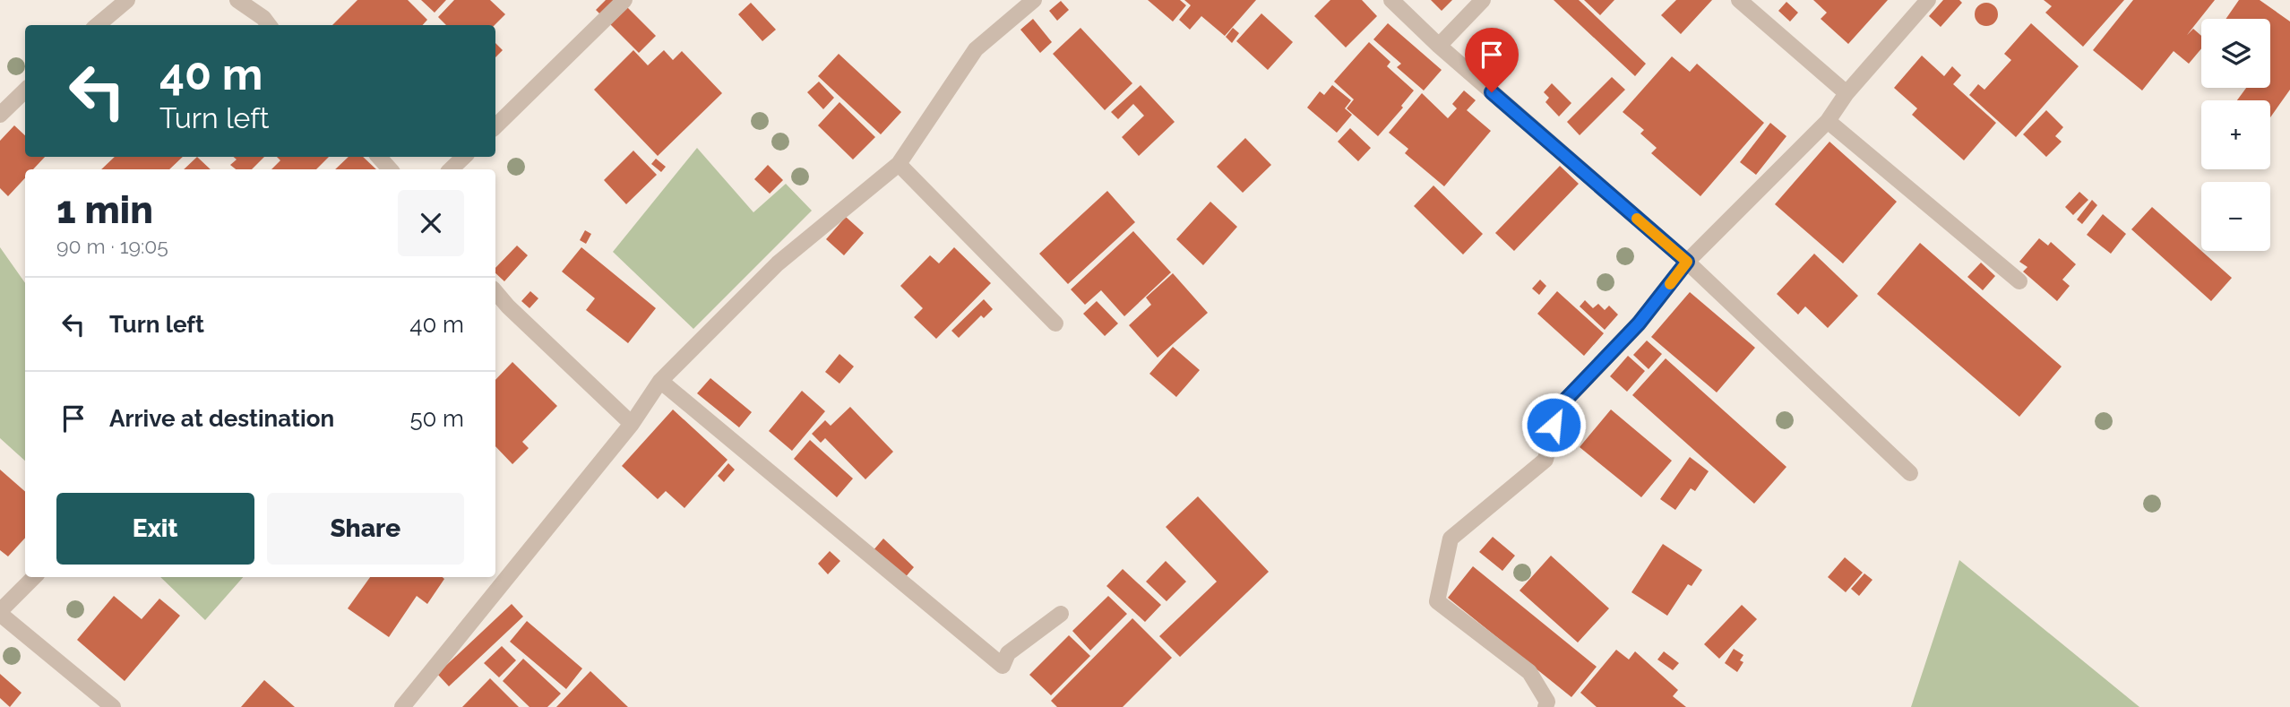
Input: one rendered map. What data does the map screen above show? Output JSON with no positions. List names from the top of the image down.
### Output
{
  "page": {
    "map_buttons": ["+", "−"],
    "turn": ["40 m", "Turn left"],
    "heading": ["1 min", "90 m · 19:05"],
    "list": [
      {
        "name": "Turn left",
        "value": "40 m"
      },
      {
        "name": "Arrive at destination",
        "value": "50 m"
      }
    ],
    "buttons": ["Exit", "Share"]
  }
}
